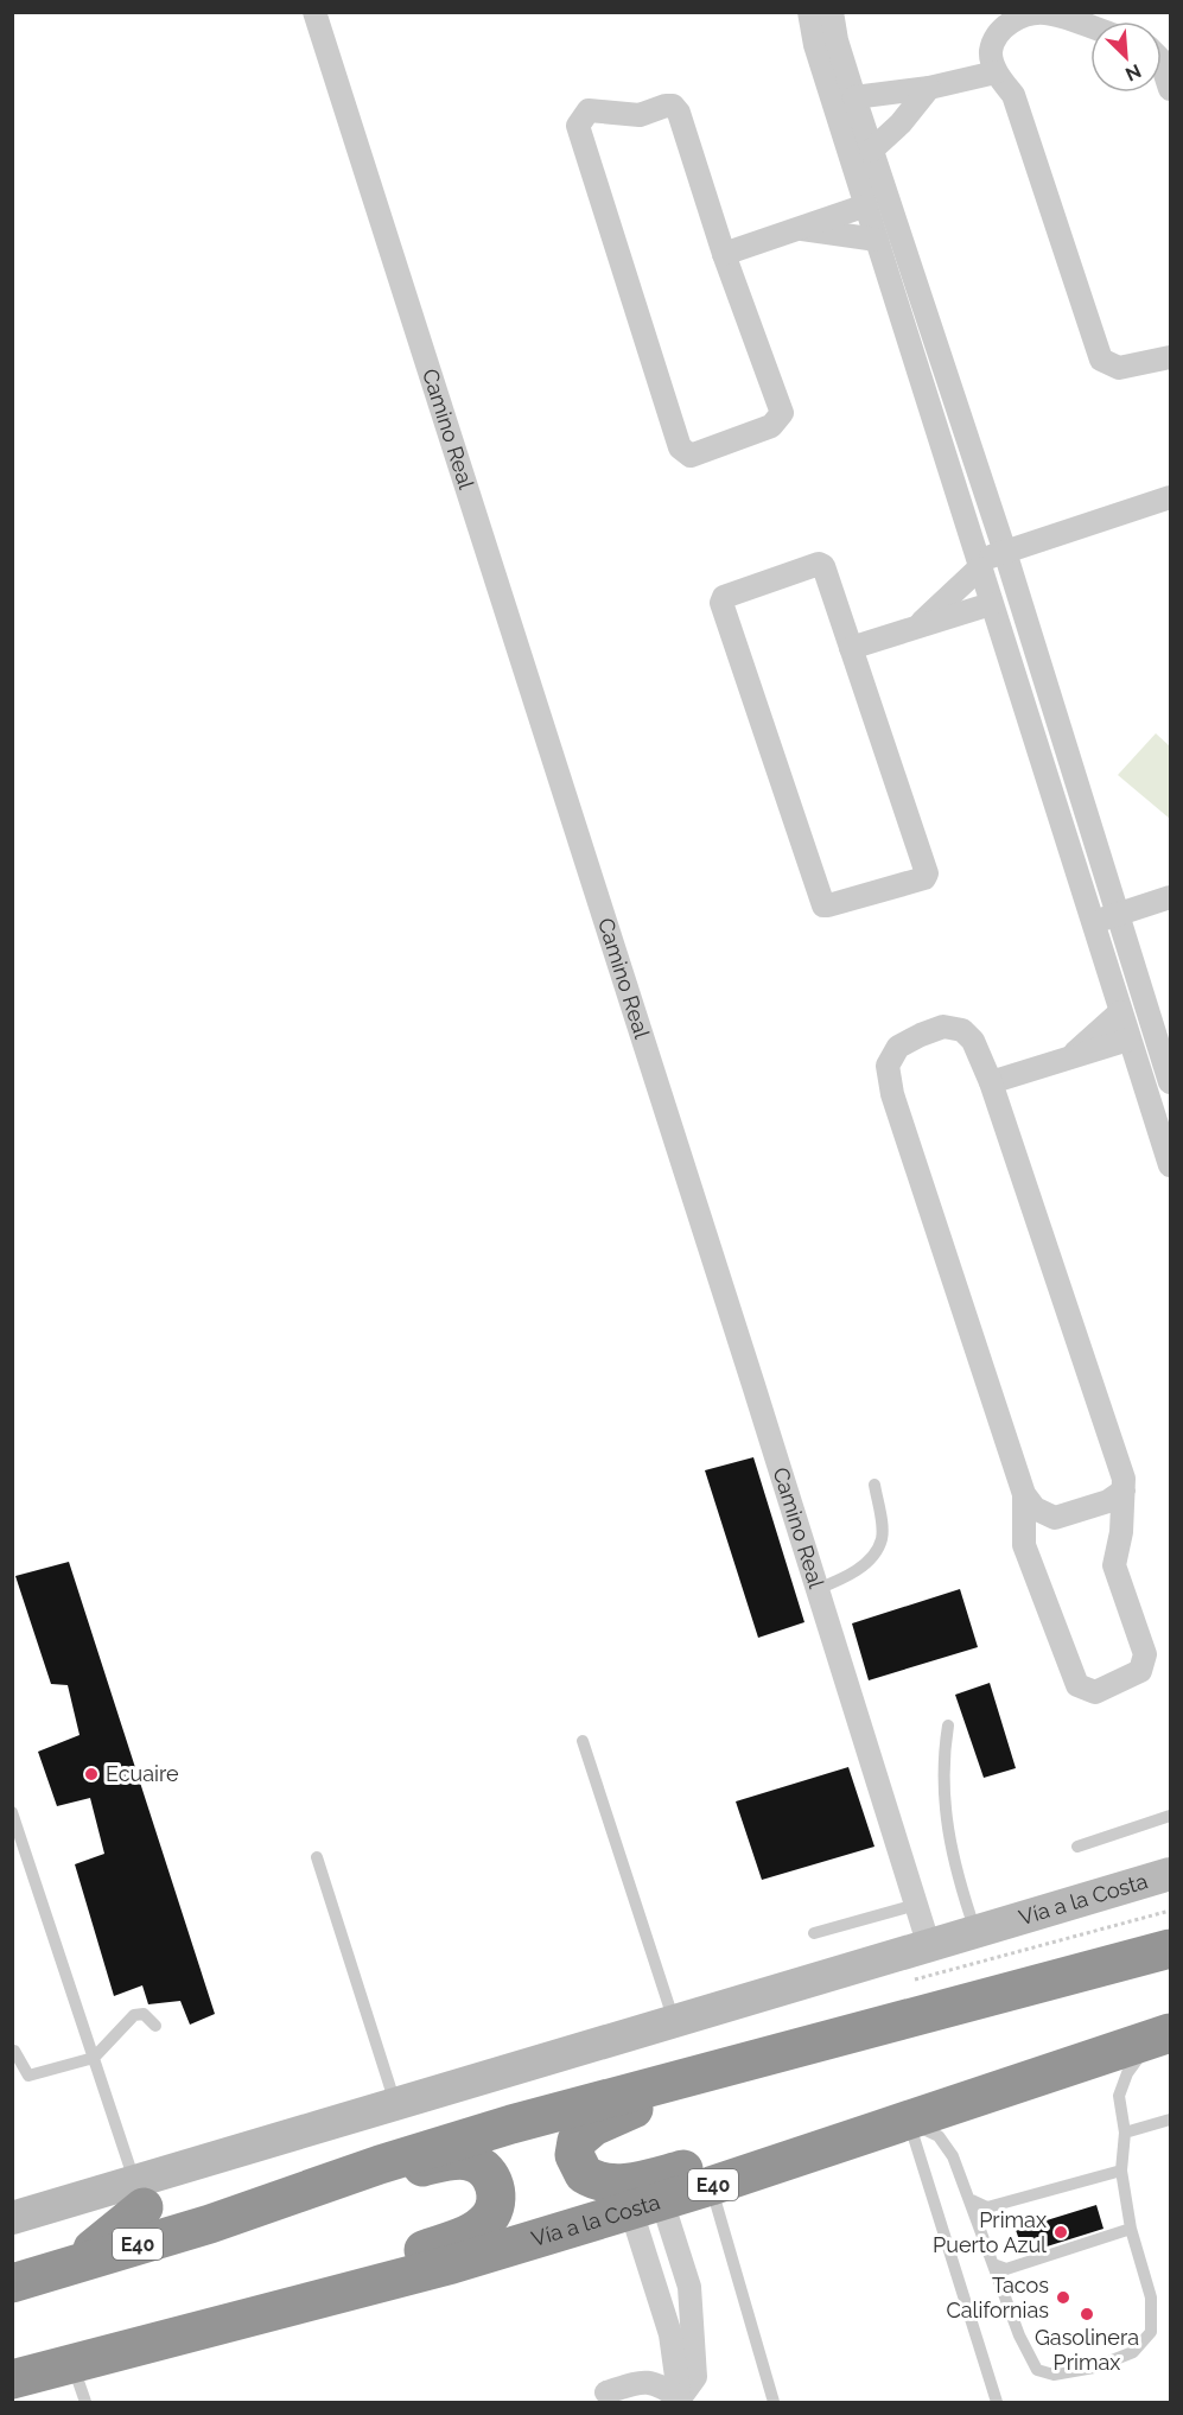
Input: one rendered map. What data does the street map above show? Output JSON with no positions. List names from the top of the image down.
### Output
{
  "streets": {
    "highway": ["Vía a la Costa", "E40"],
    "street": ["Camino Real"]
  },
  "crossings": [
    ["Camino Real", "Vía a la Costa"]
  ],
  "places": [
    "Ecuaire",
    "Primax Puerto Azul",
    "Tacos Californias",
    "Gasolinera Primax"
  ],
  "north": "bottom right"
}
